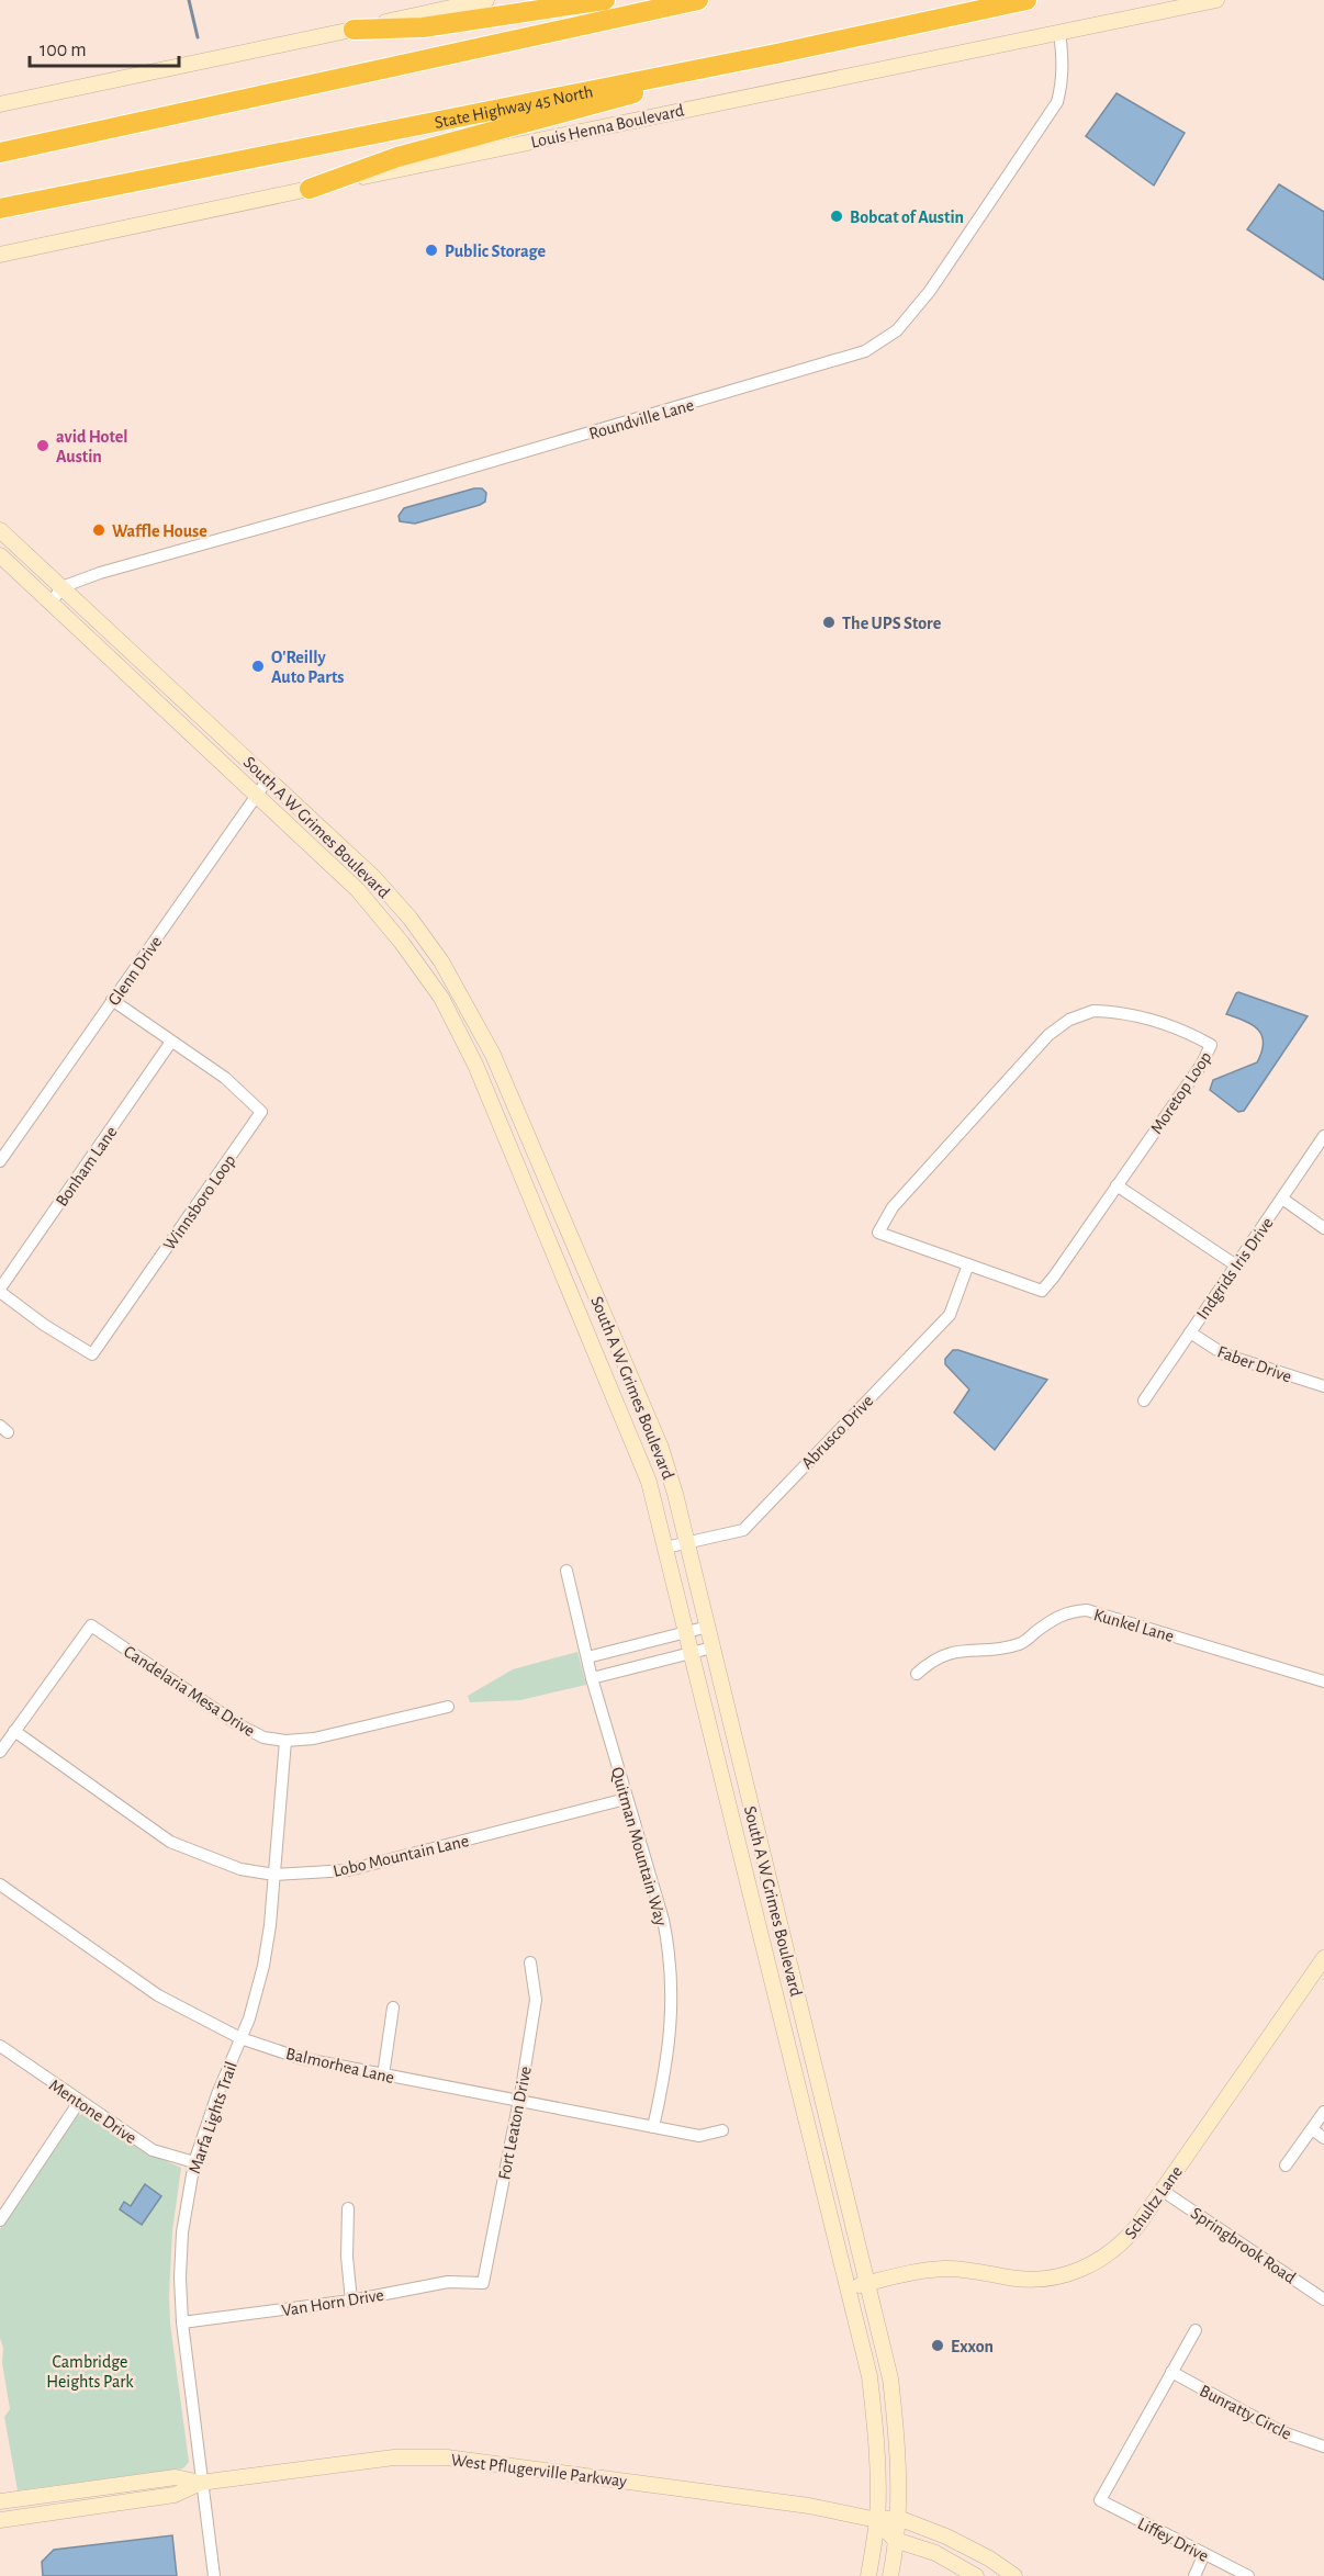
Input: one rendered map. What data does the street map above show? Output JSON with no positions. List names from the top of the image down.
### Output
{
  "streets": {
    "highway": ["State Highway 45 North"],
    "main road": [
      "Louis Henna Boulevard",
      "South A W Grimes Boulevard",
      "Schultz Lane",
      "West Pflugerville Parkway"
    ],
    "street": [
      "Roundville Lane",
      "Glenn Drive",
      "Moretop Loop",
      "Bonham Lane",
      "Winnsboro Loop",
      "Indgrids Iris Drive",
      "Faber Drive",
      "Abrusco Drive",
      "Kunkel Lane",
      "Candelaria Mesa Drive",
      "Quitman Mountain Way",
      "Lobo Mountain Lane",
      "Balmorhea Lane",
      "Mentone Drive",
      "Marfa Lights Trail",
      "Fort Leaton Drive",
      "Springbrook Road",
      "Van Horn Drive",
      "Bunratty Circle",
      "Liffey Drive"
    ]
  },
  "crossings": [
    ["Louis Henna Boulevard", "Roundville Lane"],
    ["Roundville Lane", "South A W Grimes Boulevard"],
    ["South A W Grimes Boulevard", "Glenn Drive"],
    ["South A W Grimes Boulevard", "Abrusco Drive"],
    ["South A W Grimes Boulevard", "Schultz Lane"],
    ["South A W Grimes Boulevard", "West Pflugerville Parkway"],
    ["Glenn Drive", "Winnsboro Loop"],
    ["Moretop Loop", "Abrusco Drive"],
    ["Bonham Lane", "Winnsboro Loop"],
    ["Indgrids Iris Drive", "Faber Drive"],
    ["Candelaria Mesa Drive", "Lobo Mountain Lane"],
    ["Candelaria Mesa Drive", "Marfa Lights Trail"],
    ["Quitman Mountain Way", "Lobo Mountain Lane"],
    ["Quitman Mountain Way", "Balmorhea Lane"],
    ["Lobo Mountain Lane", "Marfa Lights Trail"],
    ["Balmorhea Lane", "Marfa Lights Trail"],
    ["Balmorhea Lane", "Fort Leaton Drive"],
    ["Mentone Drive", "Marfa Lights Trail"],
    ["Marfa Lights Trail", "Van Horn Drive"],
    ["Marfa Lights Trail", "West Pflugerville Parkway"],
    ["Fort Leaton Drive", "Van Horn Drive"],
    ["Schultz Lane", "Springbrook Road"],
    ["Bunratty Circle", "Liffey Drive"]
  ],
  "parks": ["Cambridge Heights Park"],
  "places": [
    "Bobcat of Austin",
    "Public Storage",
    "avid Hotel Austin",
    "Waffle House",
    "The UPS Store",
    "O'Reilly Auto Parts",
    "Exxon"
  ],
  "scale_bar": "100 m"
}
